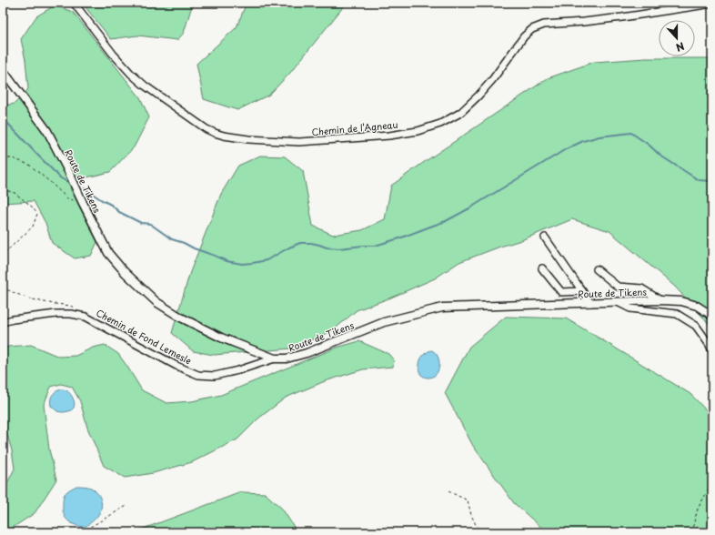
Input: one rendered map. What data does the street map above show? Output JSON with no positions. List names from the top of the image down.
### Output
{
  "streets": {
    "street": ["Chemin de l’Agneau", "Route de Tikens", "Chemin de Fond Lemesle"]
  },
  "crossings": [
    ["Route de Tikens", "Chemin de Fond Lemesle"]
  ],
  "north": "bottom"
}
